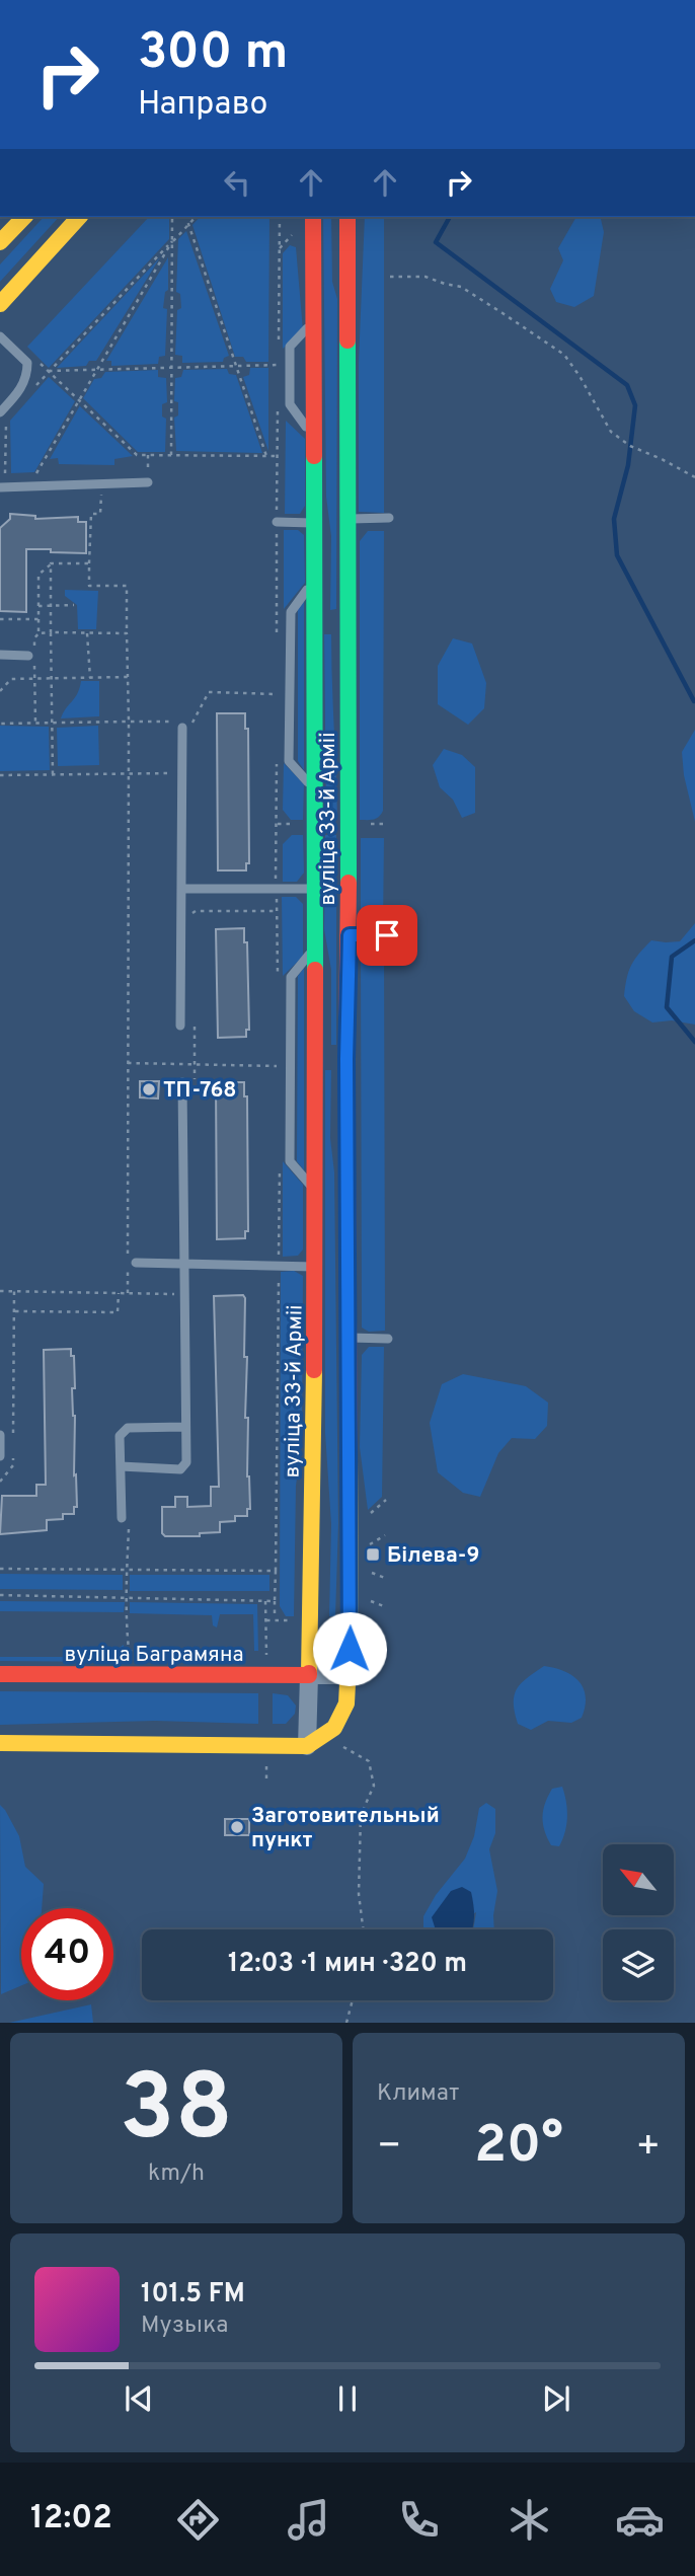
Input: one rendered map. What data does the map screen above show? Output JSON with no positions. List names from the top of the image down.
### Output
{
  "streets": {
    "street": ["вуліца 33-й Арміі", "вуліца Баграмяна"]
  },
  "crossings": [
    ["вуліца 33-й Арміі", "вуліца Баграмяна"]
  ],
  "places": {
    "other": ["ТП-768", "Заготовительный пункт"],
    "transit": ["Білева-9"]
  },
  "north": "top left",
  "page": {
    "turn": ["300 m", "Направо"],
    "limit": "40",
    "trip": "12:03 · 1 мин · 320 m",
    "tile": [
      ["38", "km/h"],
      "Климат"
    ],
    "heat": ["−", "20°", "+"],
    "song": ["101.5 FM", "Музыка"],
    "tabs": "12:02"
  }
}
